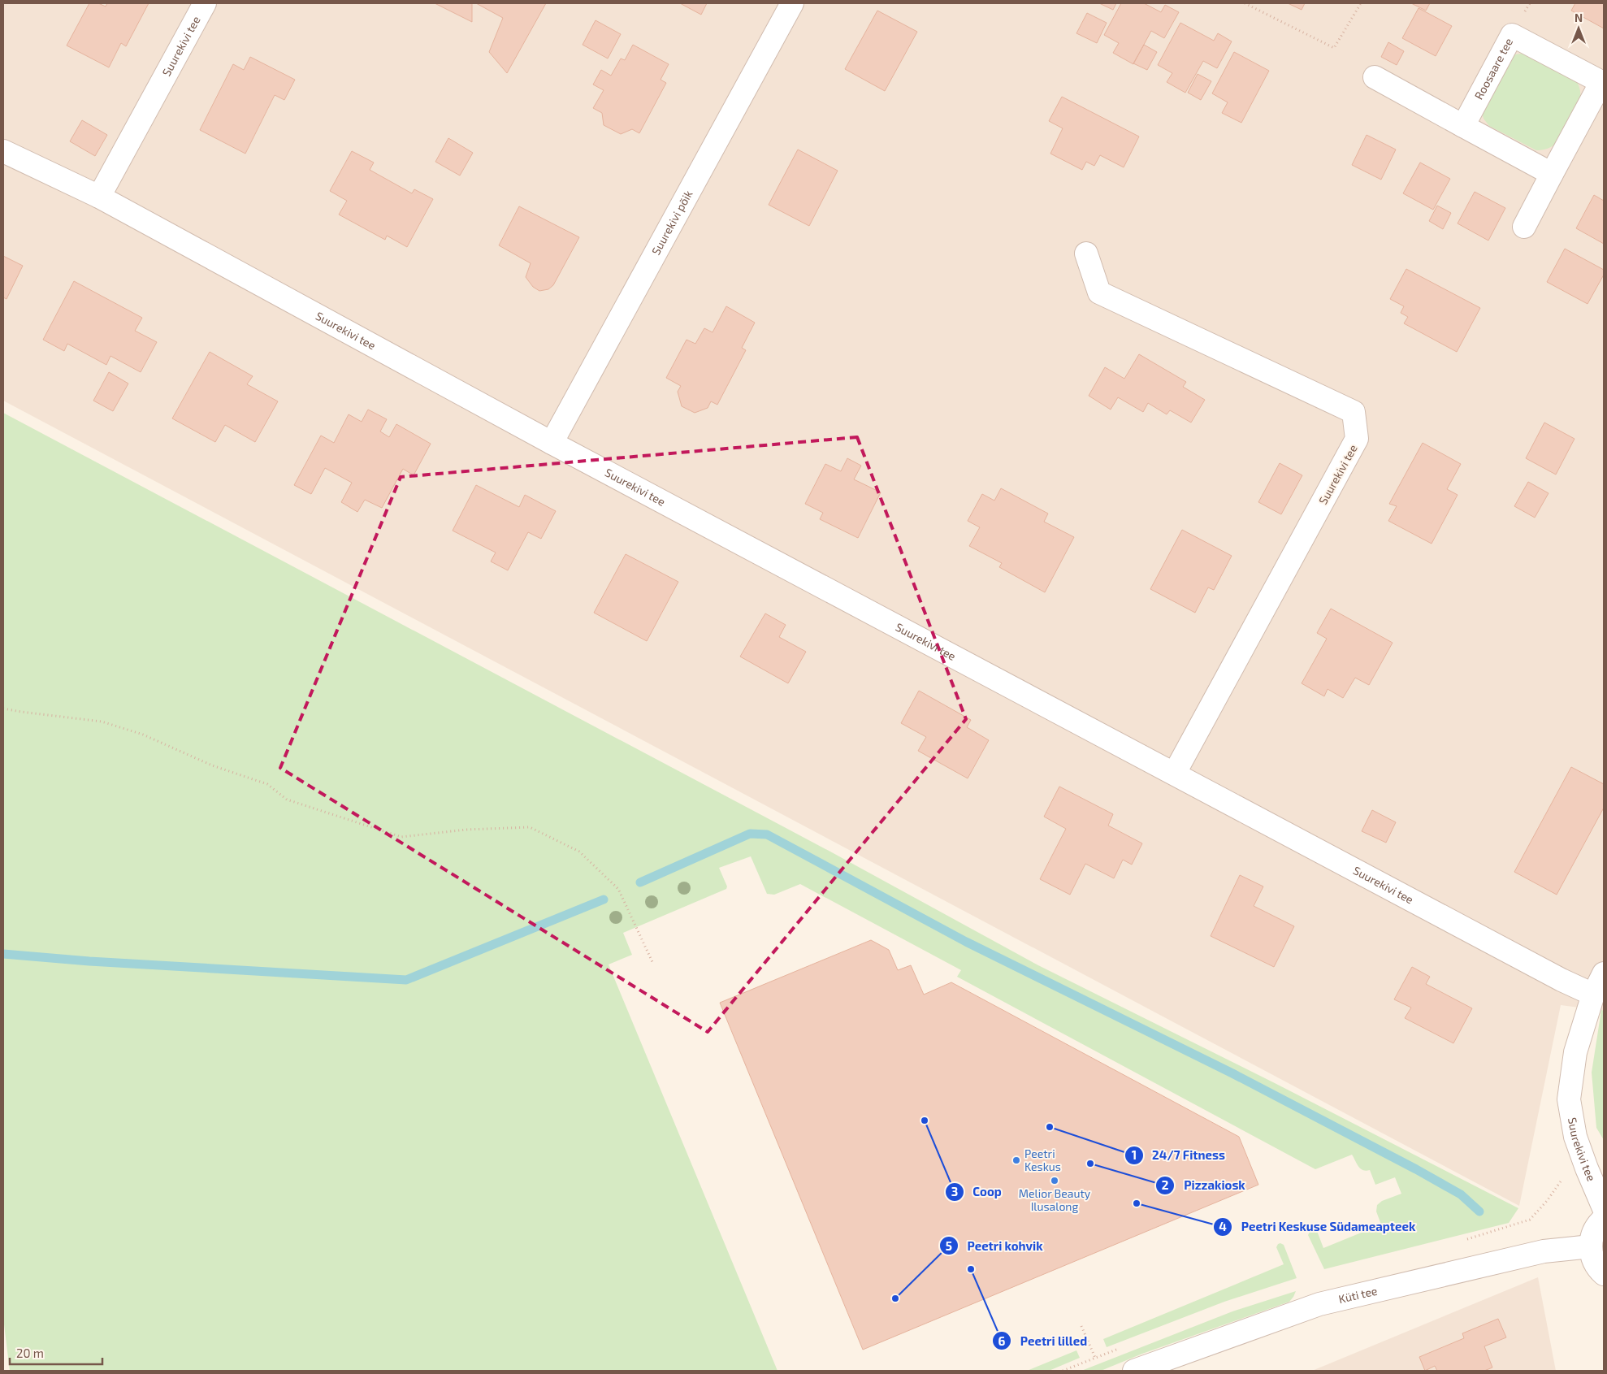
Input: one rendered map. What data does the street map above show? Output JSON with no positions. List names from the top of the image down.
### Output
{
  "streets": {
    "street": [
      "Suurekivi tee",
      "Roosaare tee",
      "Suurekivi põik",
      "Küti tee"
    ]
  },
  "crossings": [
    ["Suurekivi tee", "Suurekivi põik"]
  ],
  "places": [
    "Coop",
    "24/7 Fitness",
    "Peetri Keskus",
    "Pizzakiosk",
    "Melior Beauty Ilusalong",
    "Peetri Keskuse Südameapteek",
    "Peetri lilled",
    "Peetri kohvik"
  ],
  "scale_bar": "20 m",
  "north": "top"
}
